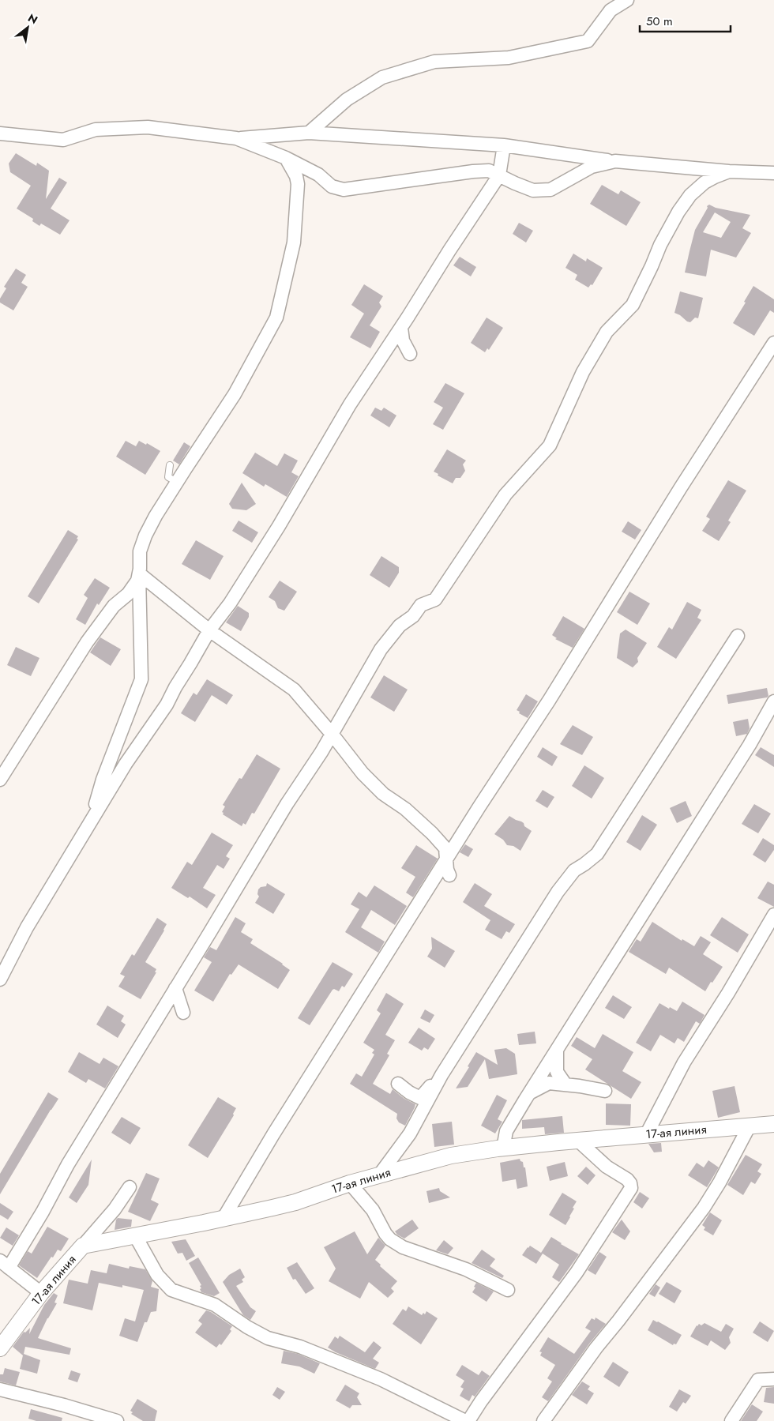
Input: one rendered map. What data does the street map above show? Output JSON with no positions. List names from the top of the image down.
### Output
{
  "streets": {
    "street": ["17-ая линия"]
  },
  "scale_bar": "50 m",
  "north": "top right"
}
